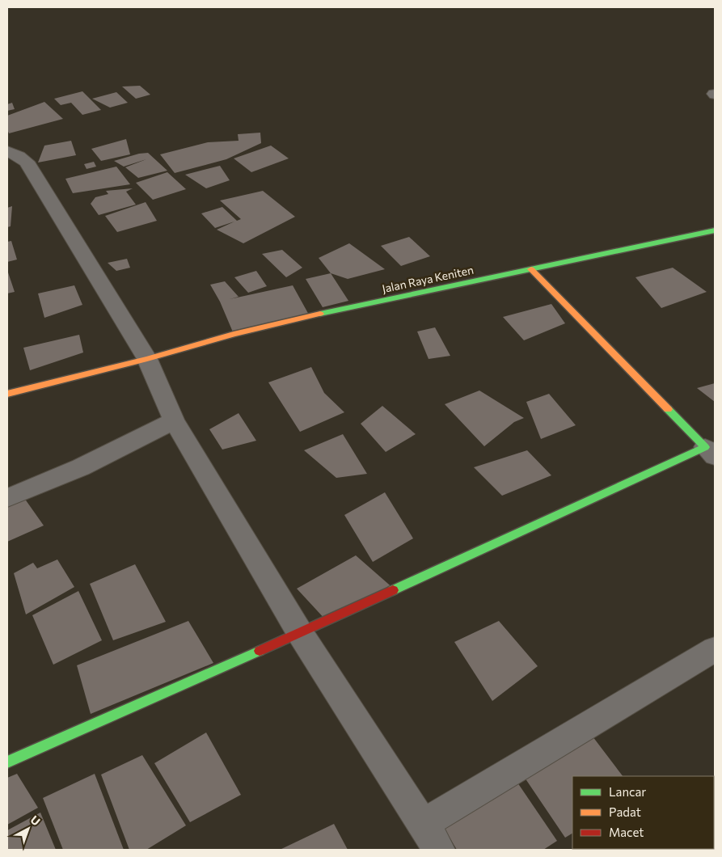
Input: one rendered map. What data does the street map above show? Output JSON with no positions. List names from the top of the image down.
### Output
{
  "streets": {
    "street": ["Jalan Raya Keniten"]
  },
  "legend": ["Lancar", "Padat", "Macet"],
  "north": "top right"
}
